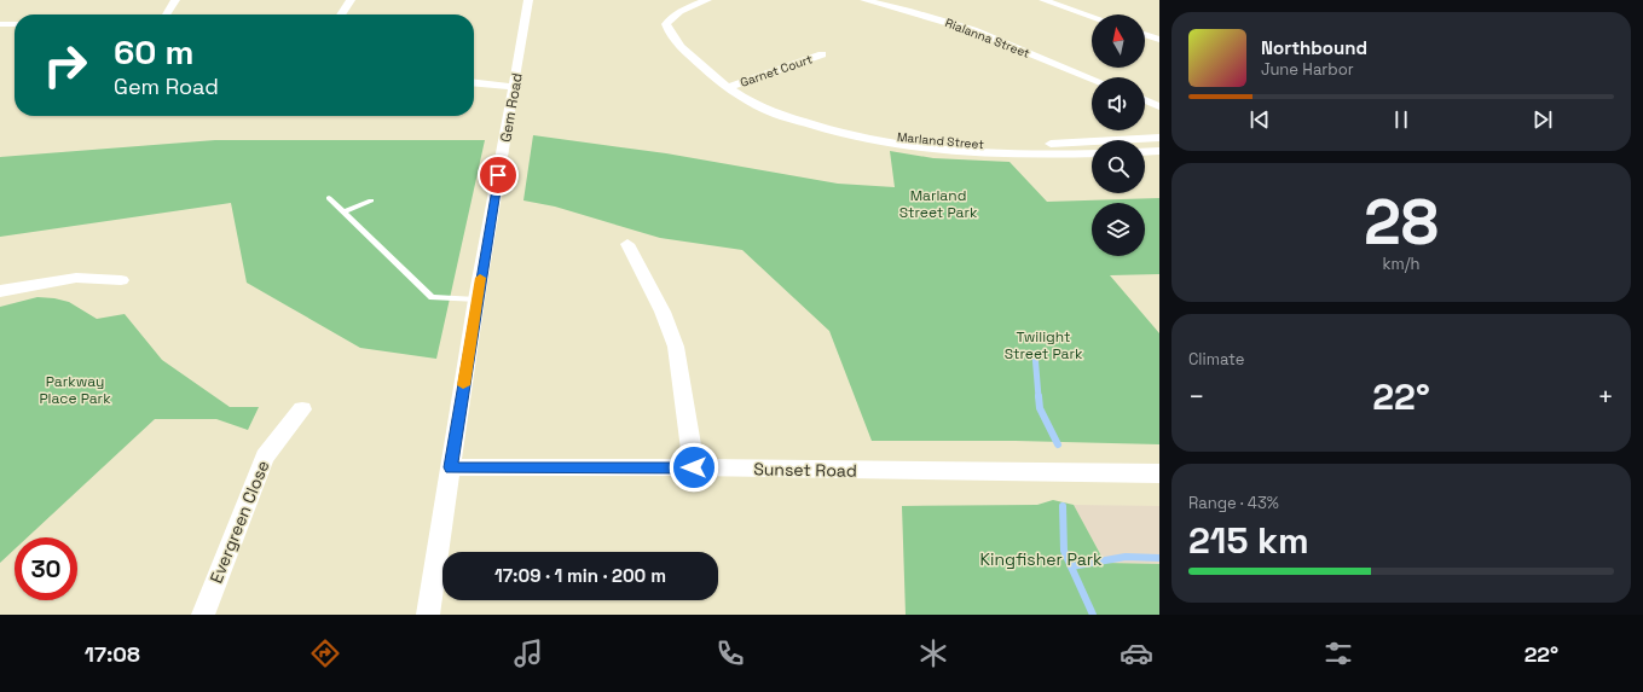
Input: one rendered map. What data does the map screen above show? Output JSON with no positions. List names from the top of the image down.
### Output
{
  "streets": {
    "street": [
      "Rialanna Street",
      "Garnet Court",
      "Gem Road",
      "Marland Street",
      "Sunset Road",
      "Evergreen Close"
    ]
  },
  "crossings": [
    ["Garnet Court", "Marland Street"],
    ["Gem Road", "Sunset Road"]
  ],
  "parks": [
    "Marland Street Park",
    "Twilight Street Park",
    "Parkway Place Park",
    "Kingfisher Park"
  ],
  "north": "top",
  "page": {
    "turn": ["60 m", "Gem Road"],
    "song": ["Northbound", "June Harbor"],
    "tile": [
      ["28", "km/h"],
      "Climate",
      ["Range · 43%", "215 km"]
    ],
    "heat": ["−", "22°", "+"],
    "limit": "30",
    "trip": "17:09 · 1 min · 200 m",
    "tabs": ["17:08", "22°"]
  }
}
